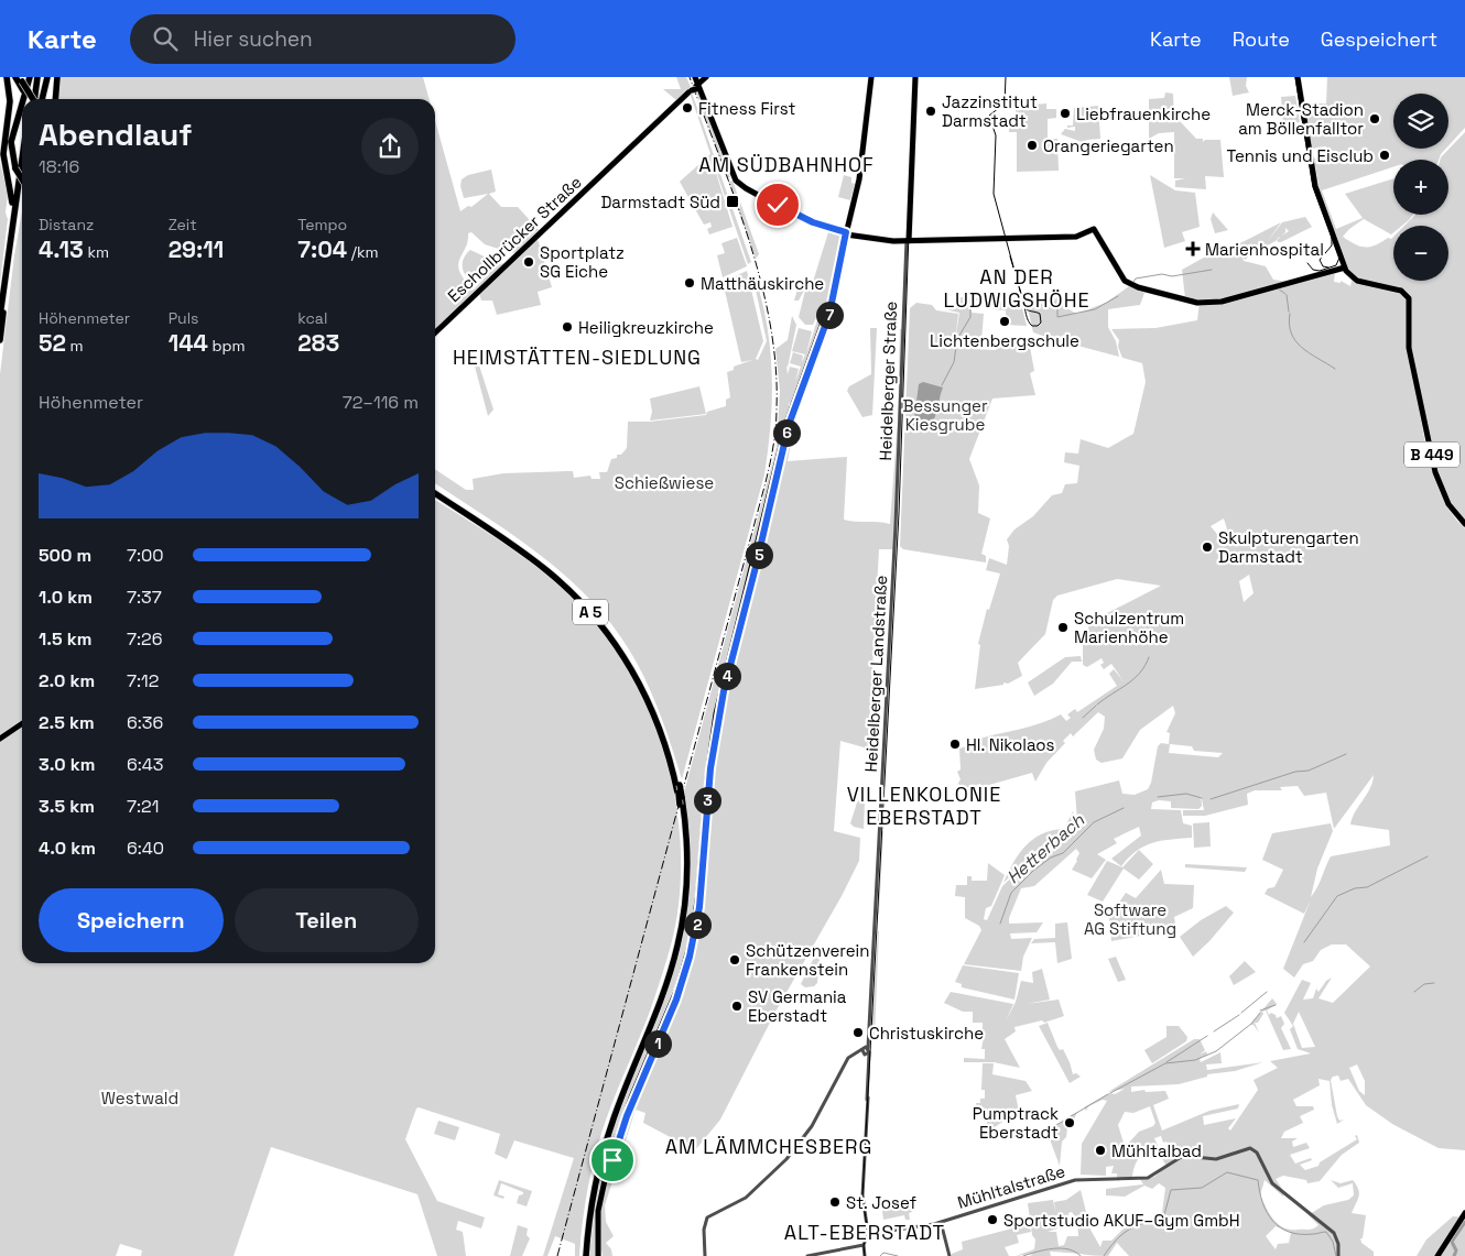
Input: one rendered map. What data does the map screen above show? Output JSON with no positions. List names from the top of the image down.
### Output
{
  "streets": {
    "highway": ["A 5"],
    "main road": ["Eschollbrücker Straße", "Heidelberger Straße", "B 449"],
    "street": ["Heidelberger Landstraße", "Mühltalstraße"]
  },
  "crossings": [
    ["Heidelberger Straße", "Heidelberger Landstraße"]
  ],
  "districts": [
    "AM SÜDBAHNHOF",
    "AN DER LUDWIGSHÖHE",
    "HEIMSTÄTTEN-SIEDLUNG",
    "VILLENKOLONIE EBERSTADT",
    "AM LÄMMCHESBERG",
    "ALT-EBERSTADT"
  ],
  "water": ["Hetterbach"],
  "parks": [
    "Bessunger Kiesgrube",
    "Schießwiese",
    "Software AG Stiftung",
    "Westwald"
  ],
  "places": {
    "other": [
      "Fitness First",
      "Jazzinstitut Darmstadt",
      "Liebfrauenkirche",
      "Merck-Stadion am Böllenfalltor",
      "Orangeriegarten",
      "Tennis und Eisclub",
      "Sportplatz SG Eiche",
      "Matthäuskirche",
      "Lichtenbergschule",
      "Heiligkreuzkirche",
      "Skulpturengarten Darmstadt",
      "Schulzentrum Marienhöhe",
      "Hl. Nikolaos",
      "Schützenverein Frankenstein",
      "SV Germania Eberstadt",
      "Christuskirche",
      "Pumptrack Eberstadt",
      "Mühltalbad",
      "St. Josef",
      "Sportstudio AKUF–Gym GmbH"
    ],
    "transit": ["Darmstadt Süd"],
    "health": ["Marienhospital"]
  },
  "page": {
    "header": "Karte",
    "search": "Hier suchen",
    "nav": ["Karte", "Route", "Gespeichert"],
    "map_buttons": ["+", "−"],
    "heading": ["Abendlauf", "18:16"],
    "stats": [
      ["Distanz", "4.13 km"],
      ["Zeit", "29:11"],
      ["Tempo", "7:04 /km"],
      ["Höhenmeter", "52 m"],
      ["Puls", "144 bpm"],
      ["kcal", "283"]
    ],
    "pins": [
      "7",
      "6",
      "5",
      "4",
      "3",
      "2",
      "1"
    ],
    "chart": ["Höhenmeter", "72–116 m"],
    "list": [
      {
        "name": "500 m",
        "note": "7:00"
      },
      {
        "name": "1.0 km",
        "note": "7:37"
      },
      {
        "name": "1.5 km",
        "note": "7:26"
      },
      {
        "name": "2.0 km",
        "note": "7:12"
      },
      {
        "name": "2.5 km",
        "note": "6:36"
      },
      {
        "name": "3.0 km",
        "note": "6:43"
      },
      {
        "name": "3.5 km",
        "note": "7:21"
      },
      {
        "name": "4.0 km",
        "note": "6:40"
      }
    ],
    "buttons": ["Speichern", "Teilen"]
  }
}
